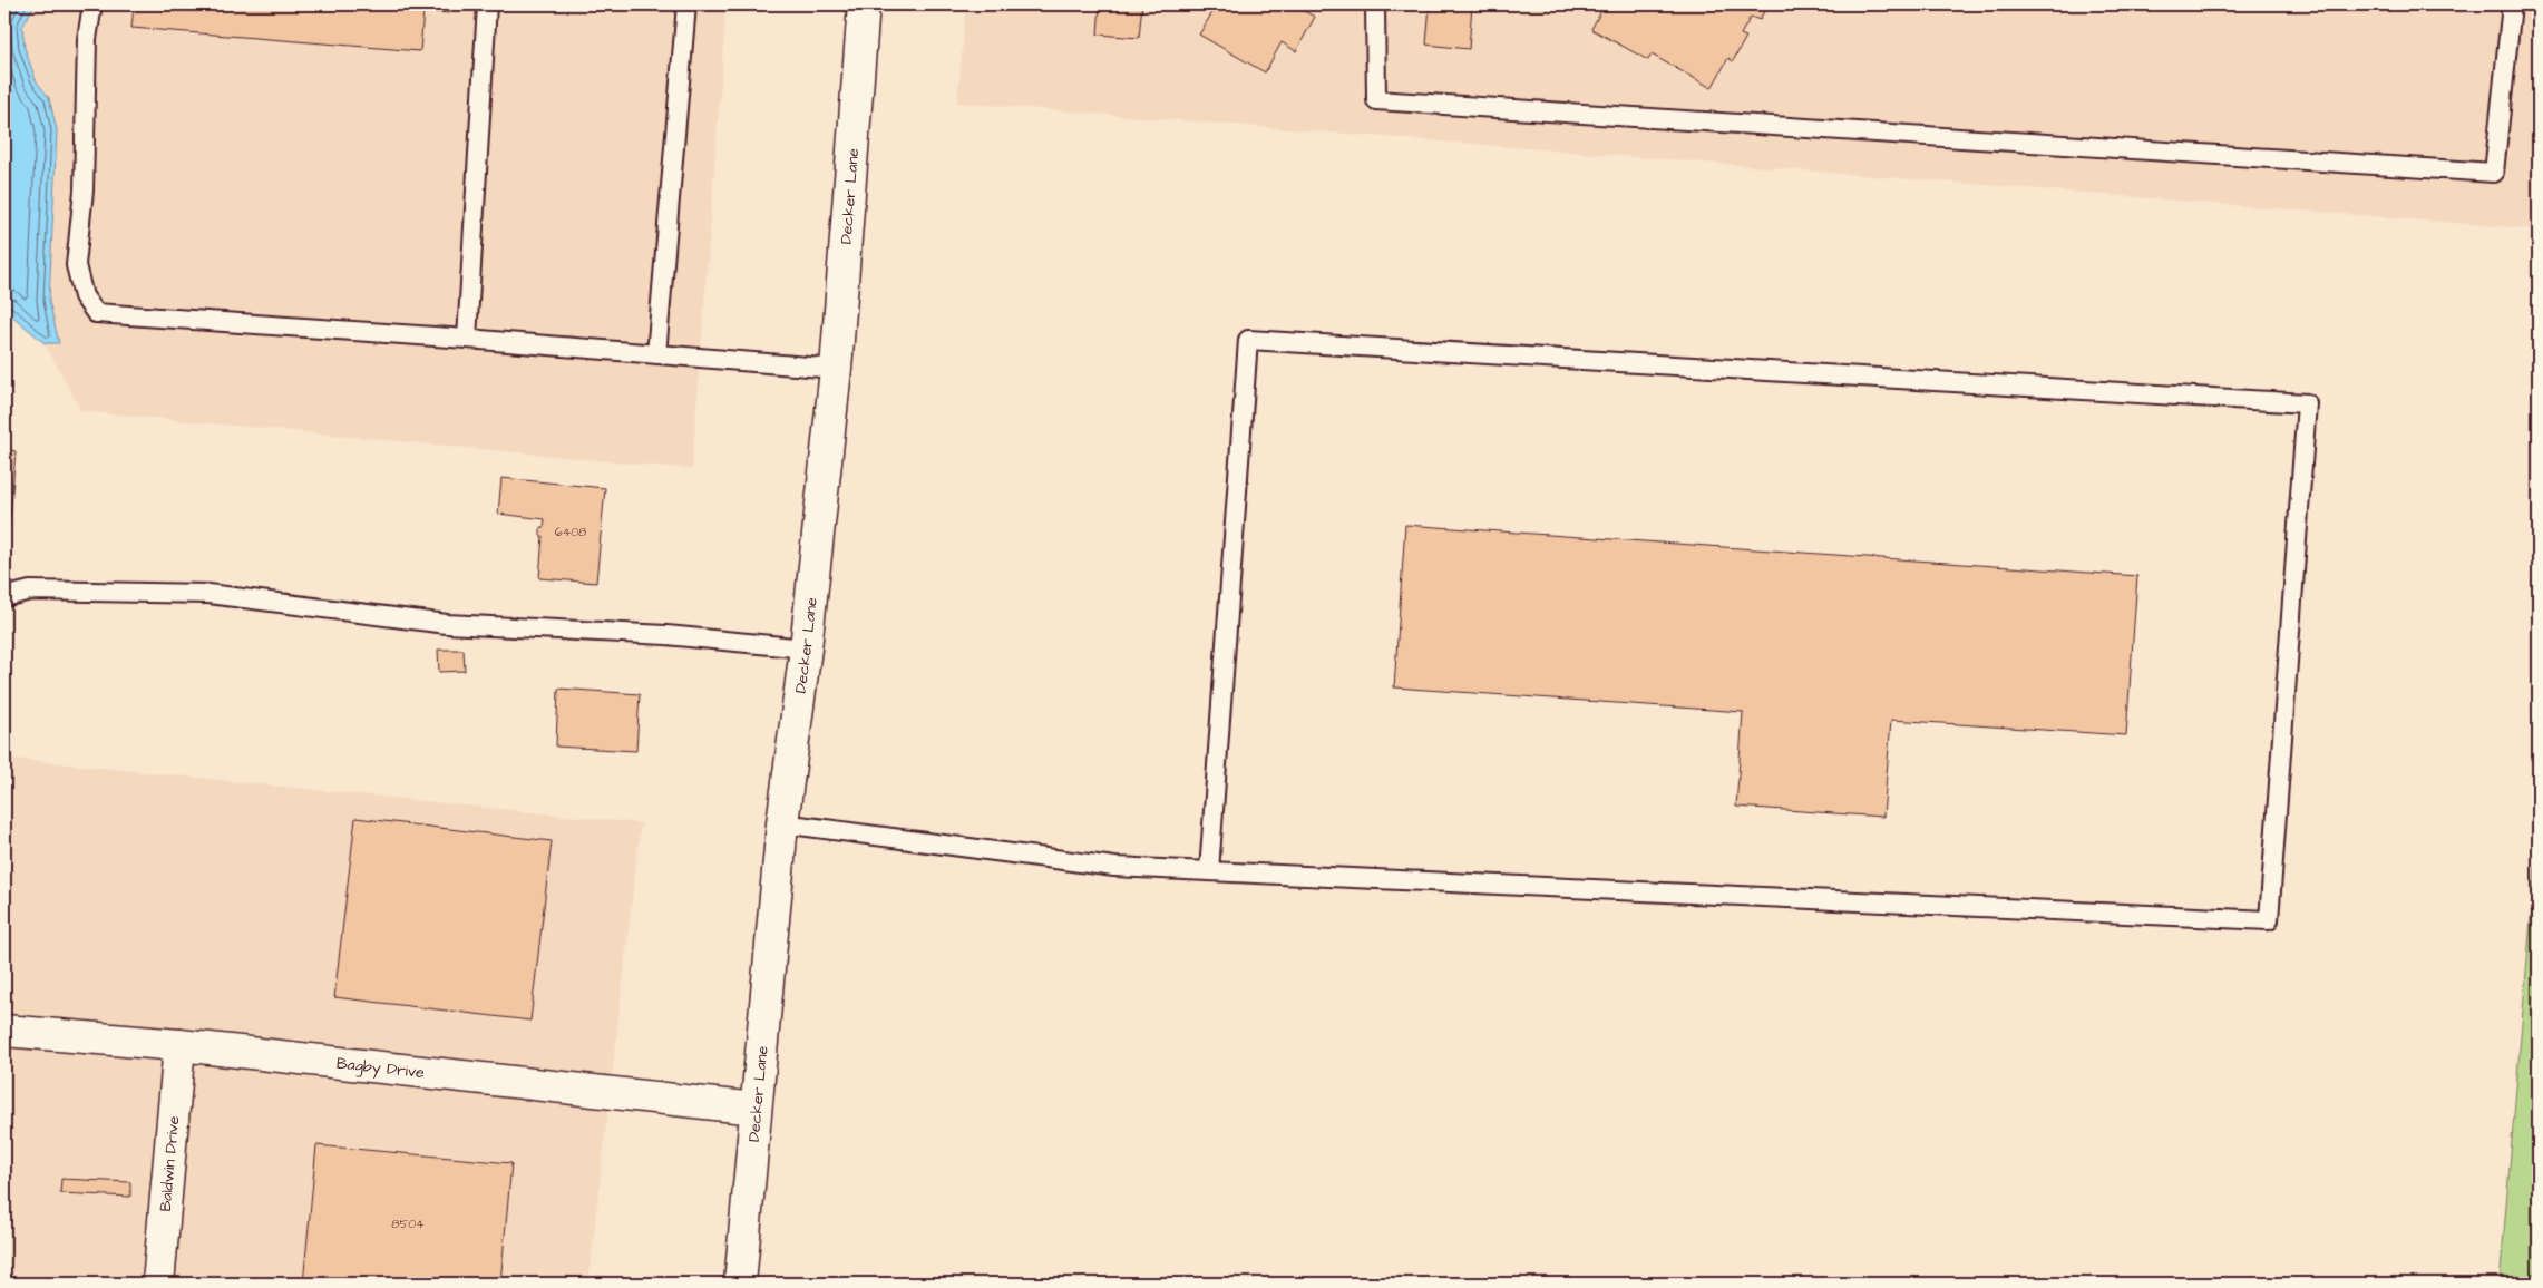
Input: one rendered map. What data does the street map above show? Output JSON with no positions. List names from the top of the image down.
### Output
{
  "streets": {
    "main road": ["Decker Lane", "Bagby Drive", "Baldwin Drive"]
  },
  "crossings": [
    ["Decker Lane", "Bagby Drive"],
    ["Bagby Drive", "Baldwin Drive"]
  ],
  "house_numbers": ["6408", "8504"]
}
